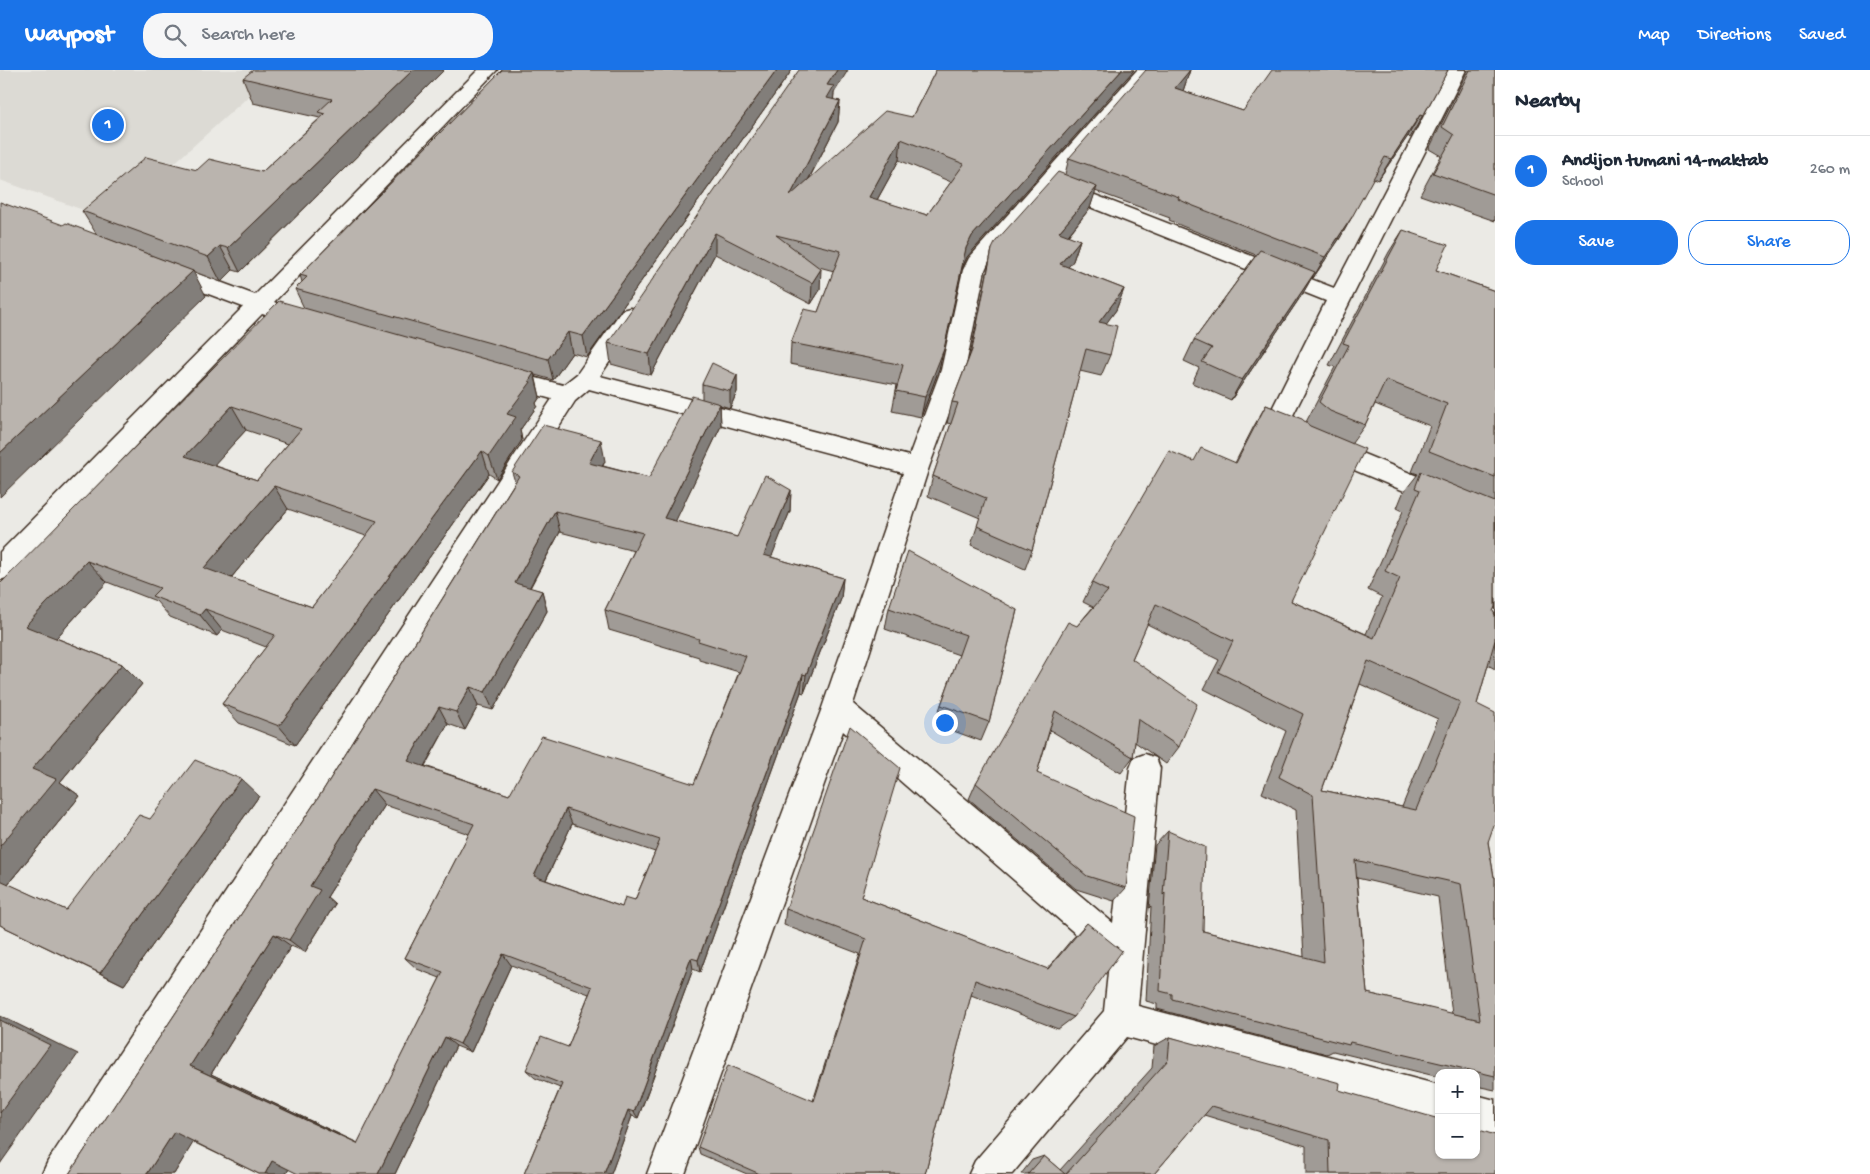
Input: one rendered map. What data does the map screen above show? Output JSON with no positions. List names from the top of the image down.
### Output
{
  "page": {
    "header": "Waypost",
    "search": "Search here",
    "nav": ["Map", "Directions", "Saved"],
    "heading": "Nearby",
    "pins": "1",
    "list": [
      {
        "mark": "1",
        "name": "Andijon tumani 14-maktab",
        "note": "School",
        "value": "260 m"
      }
    ],
    "buttons": ["Save", "Share"],
    "map_buttons": ["+", "−"]
  }
}
